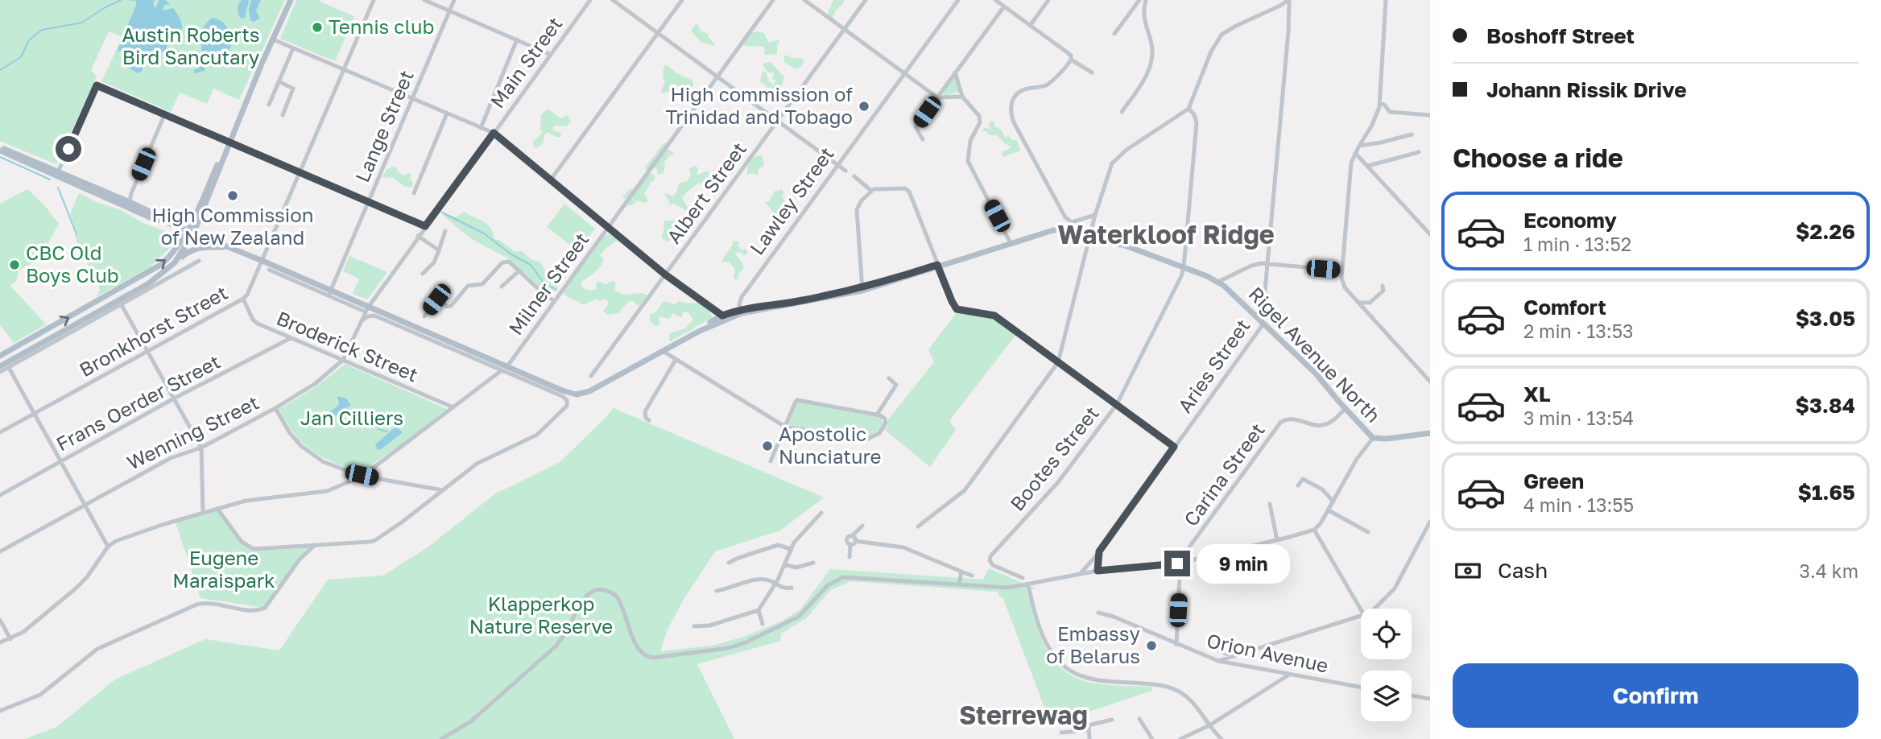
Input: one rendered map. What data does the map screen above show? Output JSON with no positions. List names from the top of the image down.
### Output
{
  "streets": {
    "main road": ["Rigel Avenue North"],
    "street": [
      "Main Street",
      "Lange Street",
      "Albert Street",
      "Lawley Street",
      "Milner Street",
      "Bronkhorst Street",
      "Broderick Street",
      "Aries Street",
      "Frans Oerder Street",
      "Wenning Street",
      "Bootes Street",
      "Carina Street",
      "Orion Avenue"
    ]
  },
  "crossings": [
    ["Main Street", "Wenning Street"],
    ["Lawley Street", "Rigel Avenue North"],
    ["Milner Street", "Rigel Avenue North"],
    ["Bronkhorst Street", "Broderick Street"],
    ["Broderick Street", "Frans Oerder Street"],
    ["Broderick Street", "Wenning Street"],
    ["Rigel Avenue North", "Aries Street"],
    ["Rigel Avenue North", "Bootes Street"],
    ["Rigel Avenue North", "Carina Street"]
  ],
  "districts": ["Waterkloof Ridge", "Sterrewag"],
  "parks": [
    "Austin Roberts Bird Sancutary",
    "Jan Cilliers",
    "Eugene Maraispark",
    "Klapperkop Nature Reserve"
  ],
  "places": [
    "Tennis club",
    "High commission of Trinidad and Tobago",
    "High Commission of New Zealand",
    "CBC Old Boys Club",
    "Apostolic Nunciature",
    "Embassy of Belarus"
  ],
  "page": {
    "banner": ["Boshoff Street", "Johann Rissik Drive"],
    "heading": "Choose a ride",
    "list": [
      {
        "name": "Economy",
        "note": "1 min · 13:52",
        "value": "$2.26"
      },
      {
        "name": "Comfort",
        "note": "2 min · 13:53",
        "value": "$3.05"
      },
      {
        "name": "XL",
        "note": "3 min · 13:54",
        "value": "$3.84"
      },
      {
        "name": "Green",
        "note": "4 min · 13:55",
        "value": "$1.65"
      }
    ],
    "pay": ["Cash", "3.4 km"],
    "bubble": "9 min",
    "buttons": "Confirm"
  }
}
